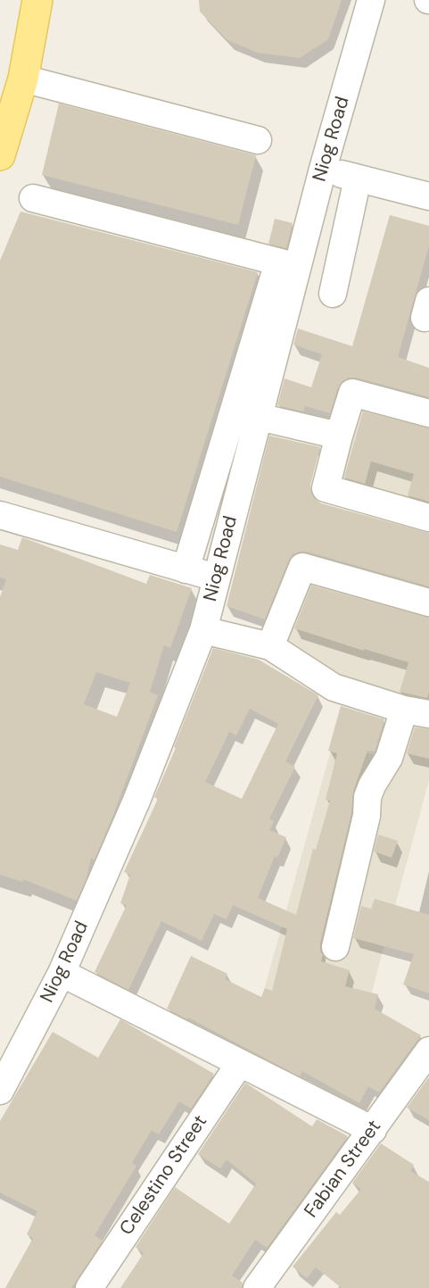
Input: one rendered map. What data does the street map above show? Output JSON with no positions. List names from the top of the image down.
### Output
{
  "streets": {
    "street": ["Niog Road", "Fabian Street", "Celestino Street"]
  }
}
